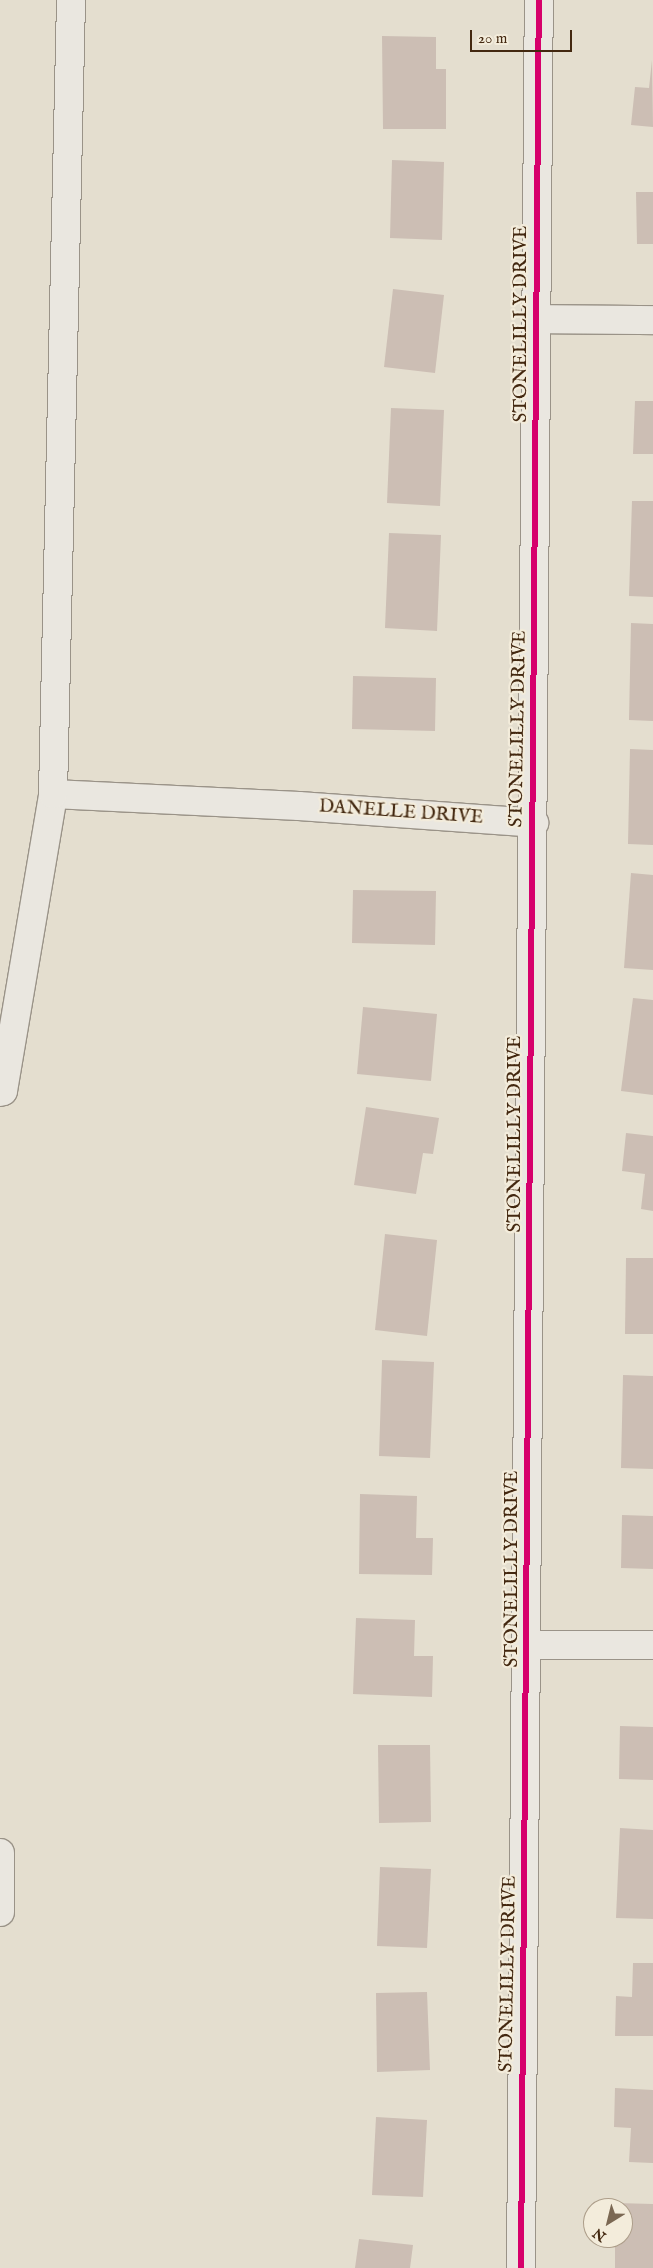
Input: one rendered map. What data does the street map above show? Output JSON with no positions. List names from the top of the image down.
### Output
{
  "streets": {
    "street": ["STONELILLY DRIVE", "DANELLE DRIVE"]
  },
  "crossings": [
    ["STONELILLY DRIVE", "DANELLE DRIVE"]
  ],
  "scale_bar": "20 m",
  "north": "bottom left"
}
